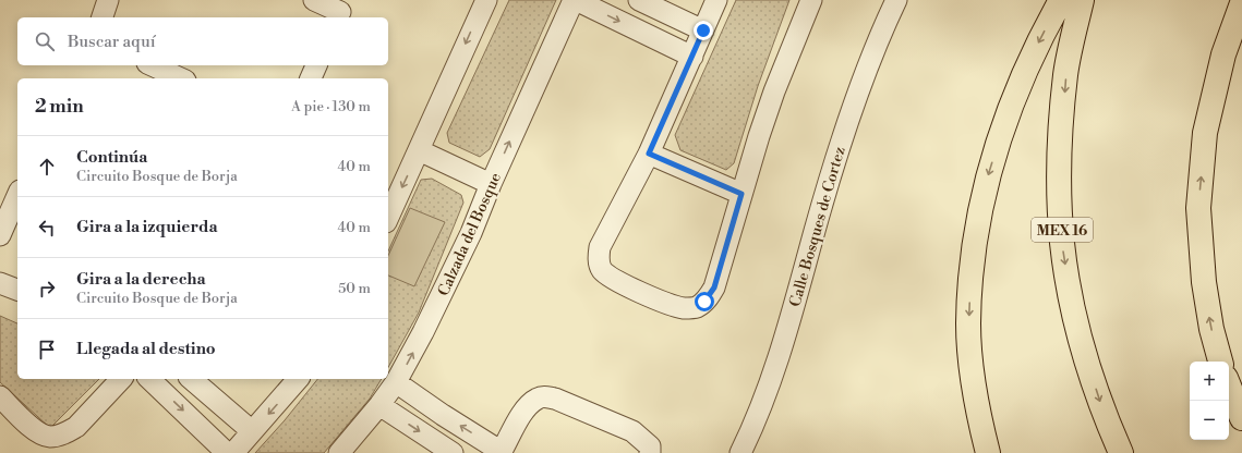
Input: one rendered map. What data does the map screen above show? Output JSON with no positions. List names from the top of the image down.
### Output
{
  "streets": {
    "highway": ["MEX 16"],
    "street": ["Calle Bosques de Cortez", "Calzada del Bosque"]
  },
  "page": {
    "search": "Buscar aquí",
    "heading": ["2 min", "A pie · 130 m"],
    "list": [
      ["Continúa", "Circuito Bosque de Borja", "40 m"],
      ["Gira a la izquierda", "40 m"],
      ["Gira a la derecha", "Circuito Bosque de Borja", "50 m"],
      "Llegada al destino"
    ],
    "map_buttons": ["+", "−"]
  }
}
